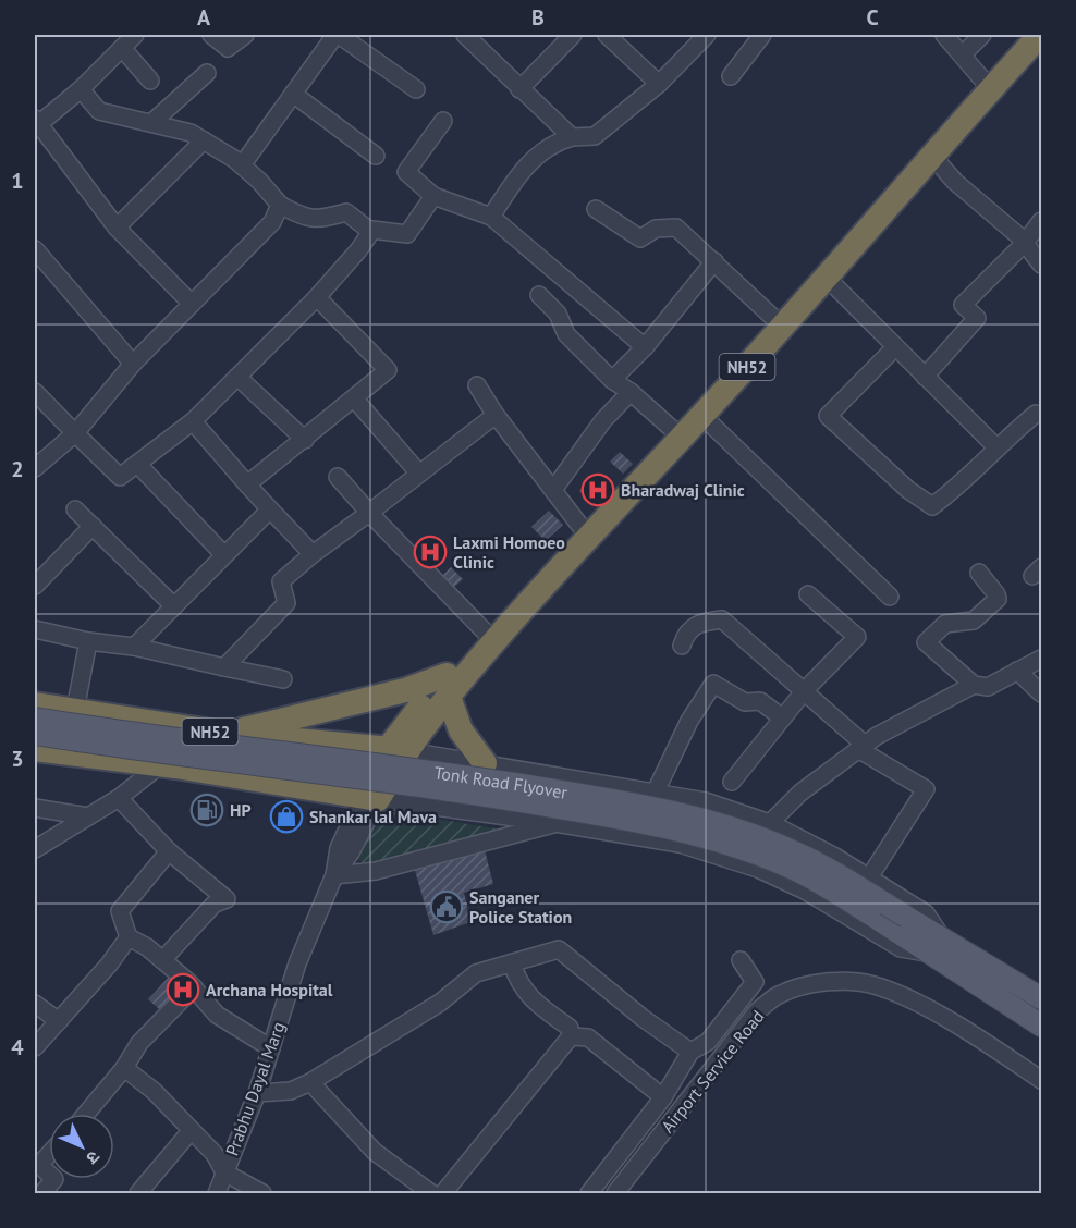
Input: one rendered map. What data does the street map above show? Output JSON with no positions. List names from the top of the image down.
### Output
{
  "streets": {
    "highway": ["NH52"],
    "main road": ["Tonk Road Flyover"],
    "street": ["Airport Service Road", "Prabhu Dayal Marg"]
  },
  "crossings": [
    ["NH52", "Prabhu Dayal Marg"]
  ],
  "places": {
    "hospital": ["Bharadwaj Clinic", "Laxmi Homoeo Clinic", "Archana Hospital"],
    "fuel station": ["HP"],
    "shop": ["Shankar lal Mava"],
    "public building": ["Sanganer Police Station"]
  },
  "north": "bottom right",
  "grid": {
    "columns": ["A", "B", "C"],
    "rows": [
      "1",
      "2",
      "3",
      "4"
    ]
  }
}
